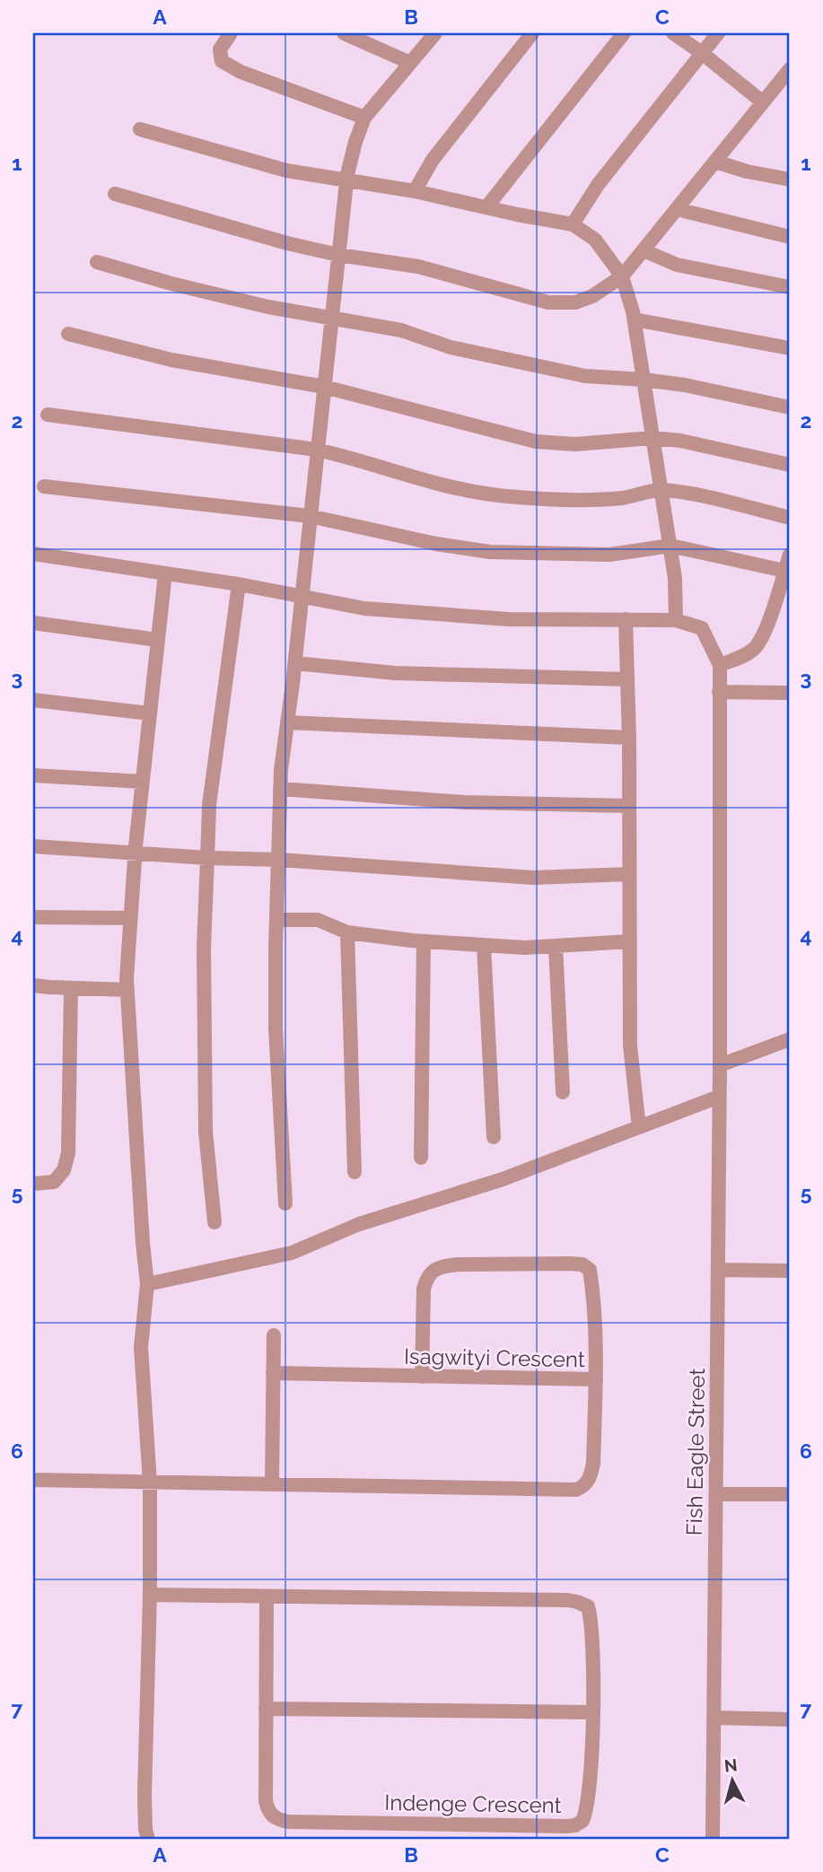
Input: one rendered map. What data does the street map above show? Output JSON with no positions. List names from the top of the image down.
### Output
{
  "streets": {
    "street": ["Isagwityi Crescent", "Fish Eagle Street", "Indenge Crescent"]
  },
  "north": "top",
  "grid": {
    "columns": ["A", "B", "C"],
    "rows": [
      "1",
      "2",
      "3",
      "4",
      "5",
      "6",
      "7"
    ]
  }
}
